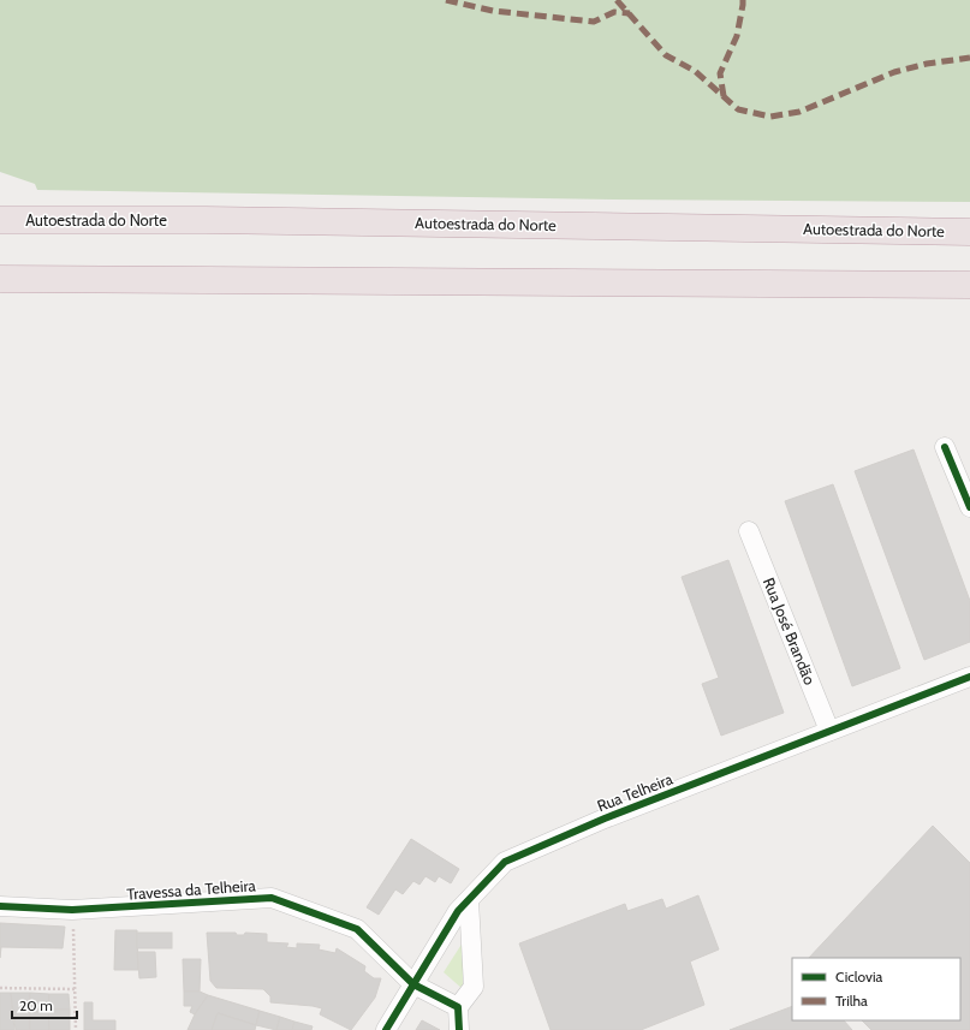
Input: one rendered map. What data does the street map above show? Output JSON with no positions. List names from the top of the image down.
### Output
{
  "streets": {
    "highway": ["Autoestrada do Norte"],
    "street": ["Rua José Brandão", "Rua Telheira", "Travessa da Telheira"]
  },
  "crossings": [
    ["Rua José Brandão", "Rua Telheira"],
    ["Rua Telheira", "Travessa da Telheira"]
  ],
  "legend": ["Ciclovia", "Trilha"],
  "scale_bar": "20 m"
}
